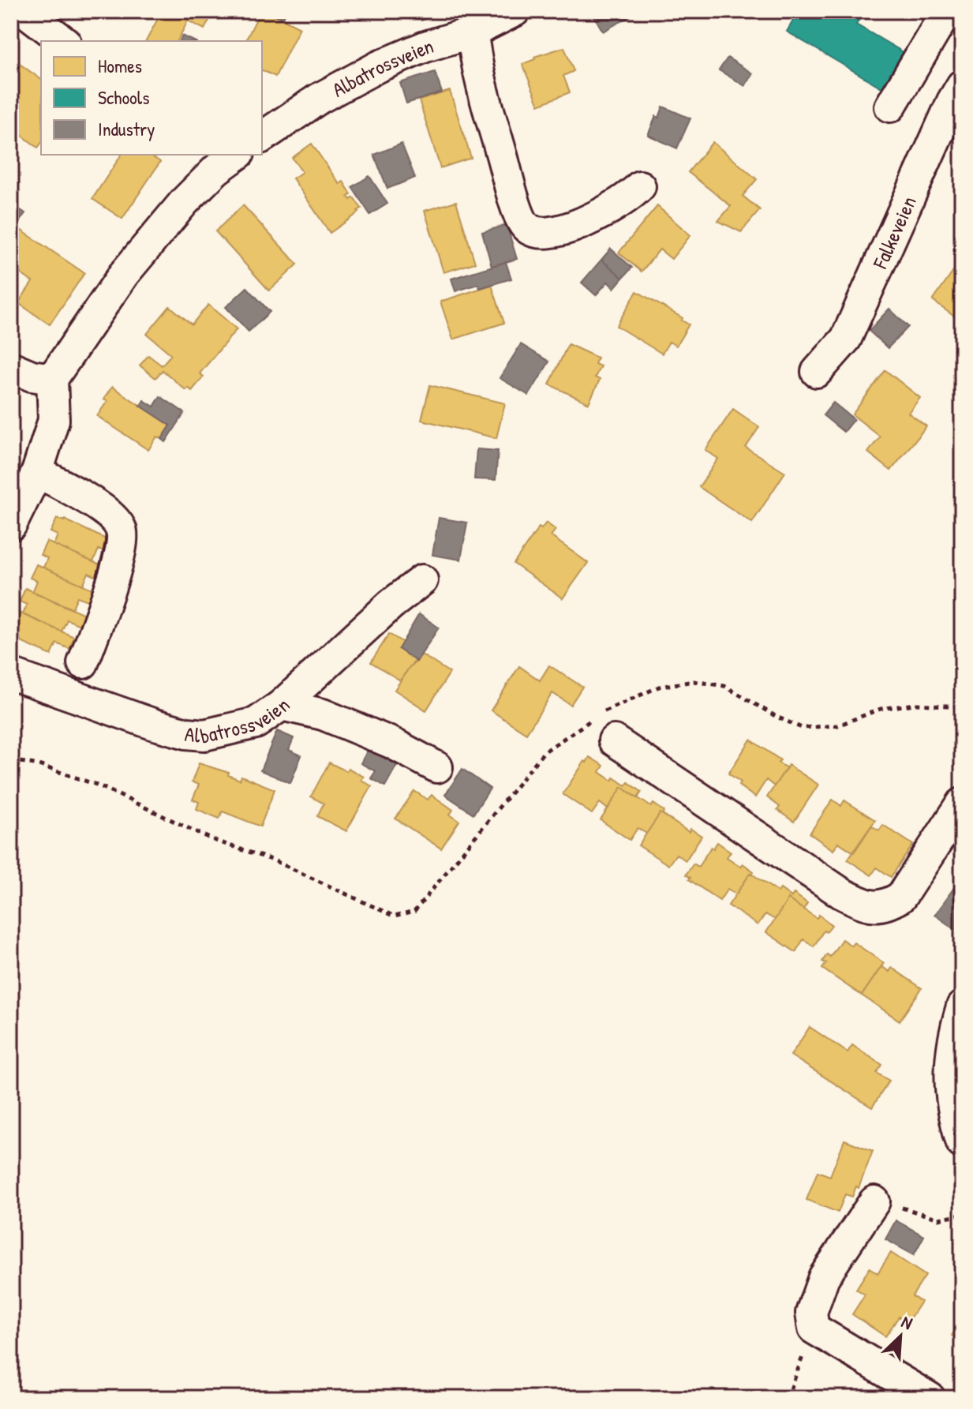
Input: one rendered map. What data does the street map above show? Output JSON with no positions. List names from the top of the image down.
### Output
{
  "streets": {
    "street": ["Albatrossveien", "Falkeveien"]
  },
  "legend": ["Homes", "Schools", "Industry"],
  "north": "top right"
}
